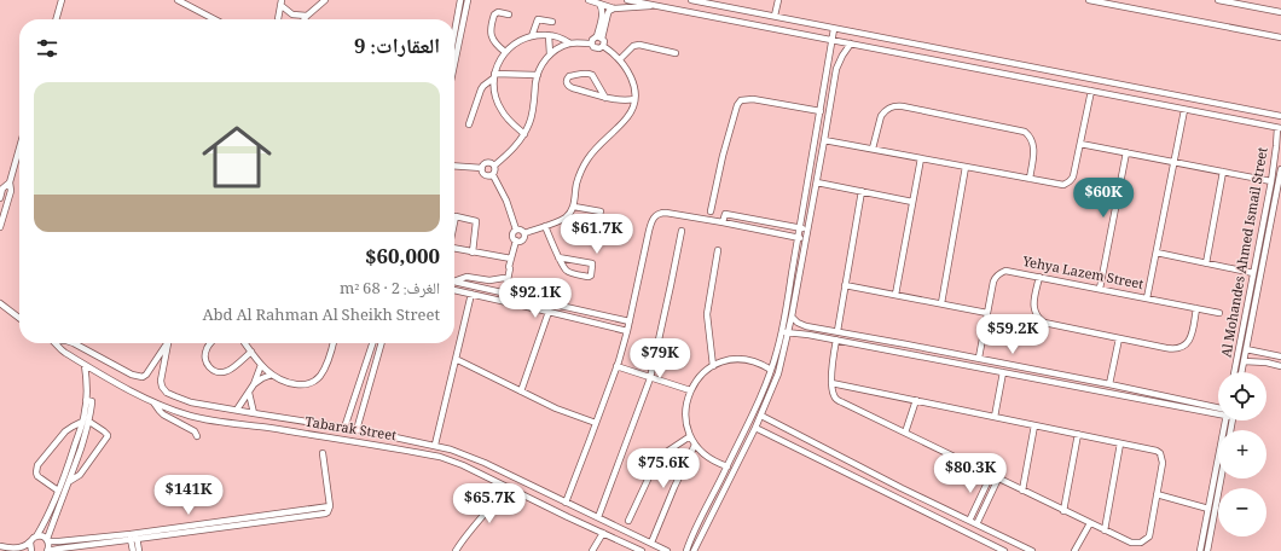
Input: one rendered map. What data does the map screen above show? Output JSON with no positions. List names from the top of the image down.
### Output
{
  "streets": {
    "street": ["Al Mohandes Ahmed Ismail Street", "Yehya Lazem Street", "Tabarak Street"]
  },
  "page": {
    "heading": "العقارات: 9",
    "list": [
      {
        "name": "$60,000",
        "note": "الغرف: 2 · 68 m² · Abd Al Rahman Al Sheikh Street"
      }
    ],
    "price": [
      "$60K",
      "$61.7K",
      "$92.1K",
      "$59.2K",
      "$79K",
      "$75.6K",
      "$80.3K",
      "$141K",
      "$65.7K"
    ],
    "map_buttons": ["+", "−"]
  }
}
